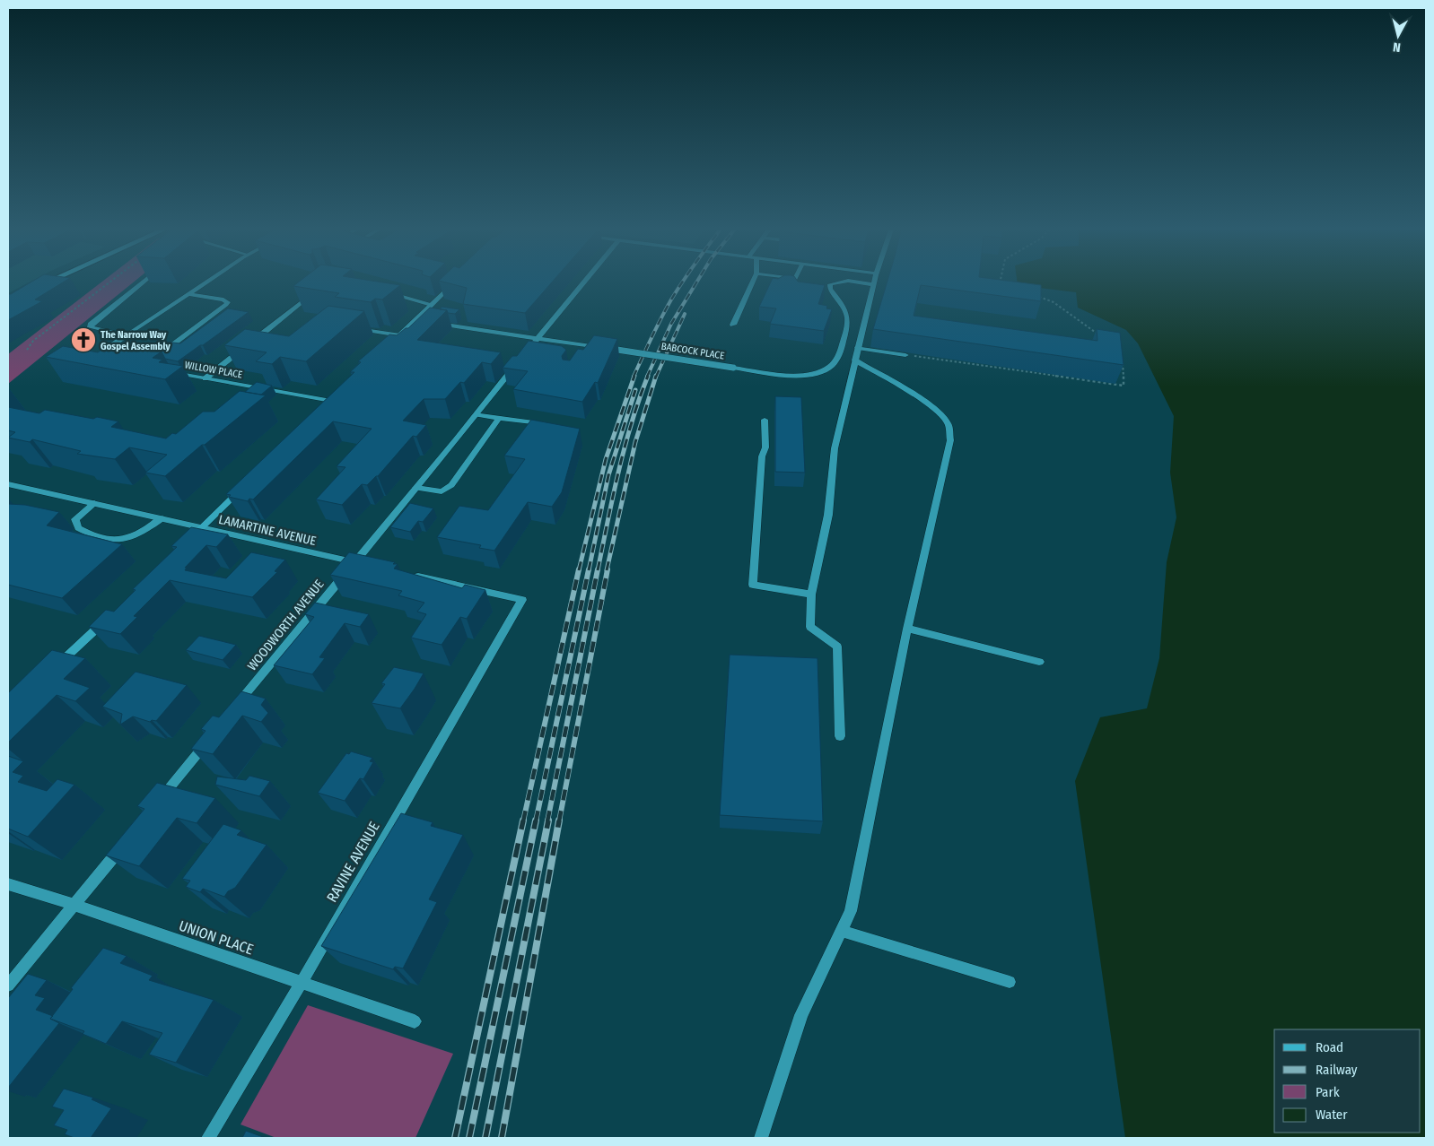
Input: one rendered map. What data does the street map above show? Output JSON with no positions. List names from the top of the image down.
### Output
{
  "streets": {
    "street": [
      "BABCOCK PLACE",
      "WILLOW PLACE",
      "LAMARTINE AVENUE",
      "WOODWORTH AVENUE",
      "RAVINE AVENUE",
      "UNION PLACE"
    ]
  },
  "crossings": [
    ["LAMARTINE AVENUE", "WOODWORTH AVENUE"],
    ["RAVINE AVENUE", "UNION PLACE"]
  ],
  "places": {
    "church": ["The Narrow Way Gospel Assembly"]
  },
  "legend": [
    "Road",
    "Railway",
    "Park",
    "Water"
  ],
  "north": "bottom"
}
